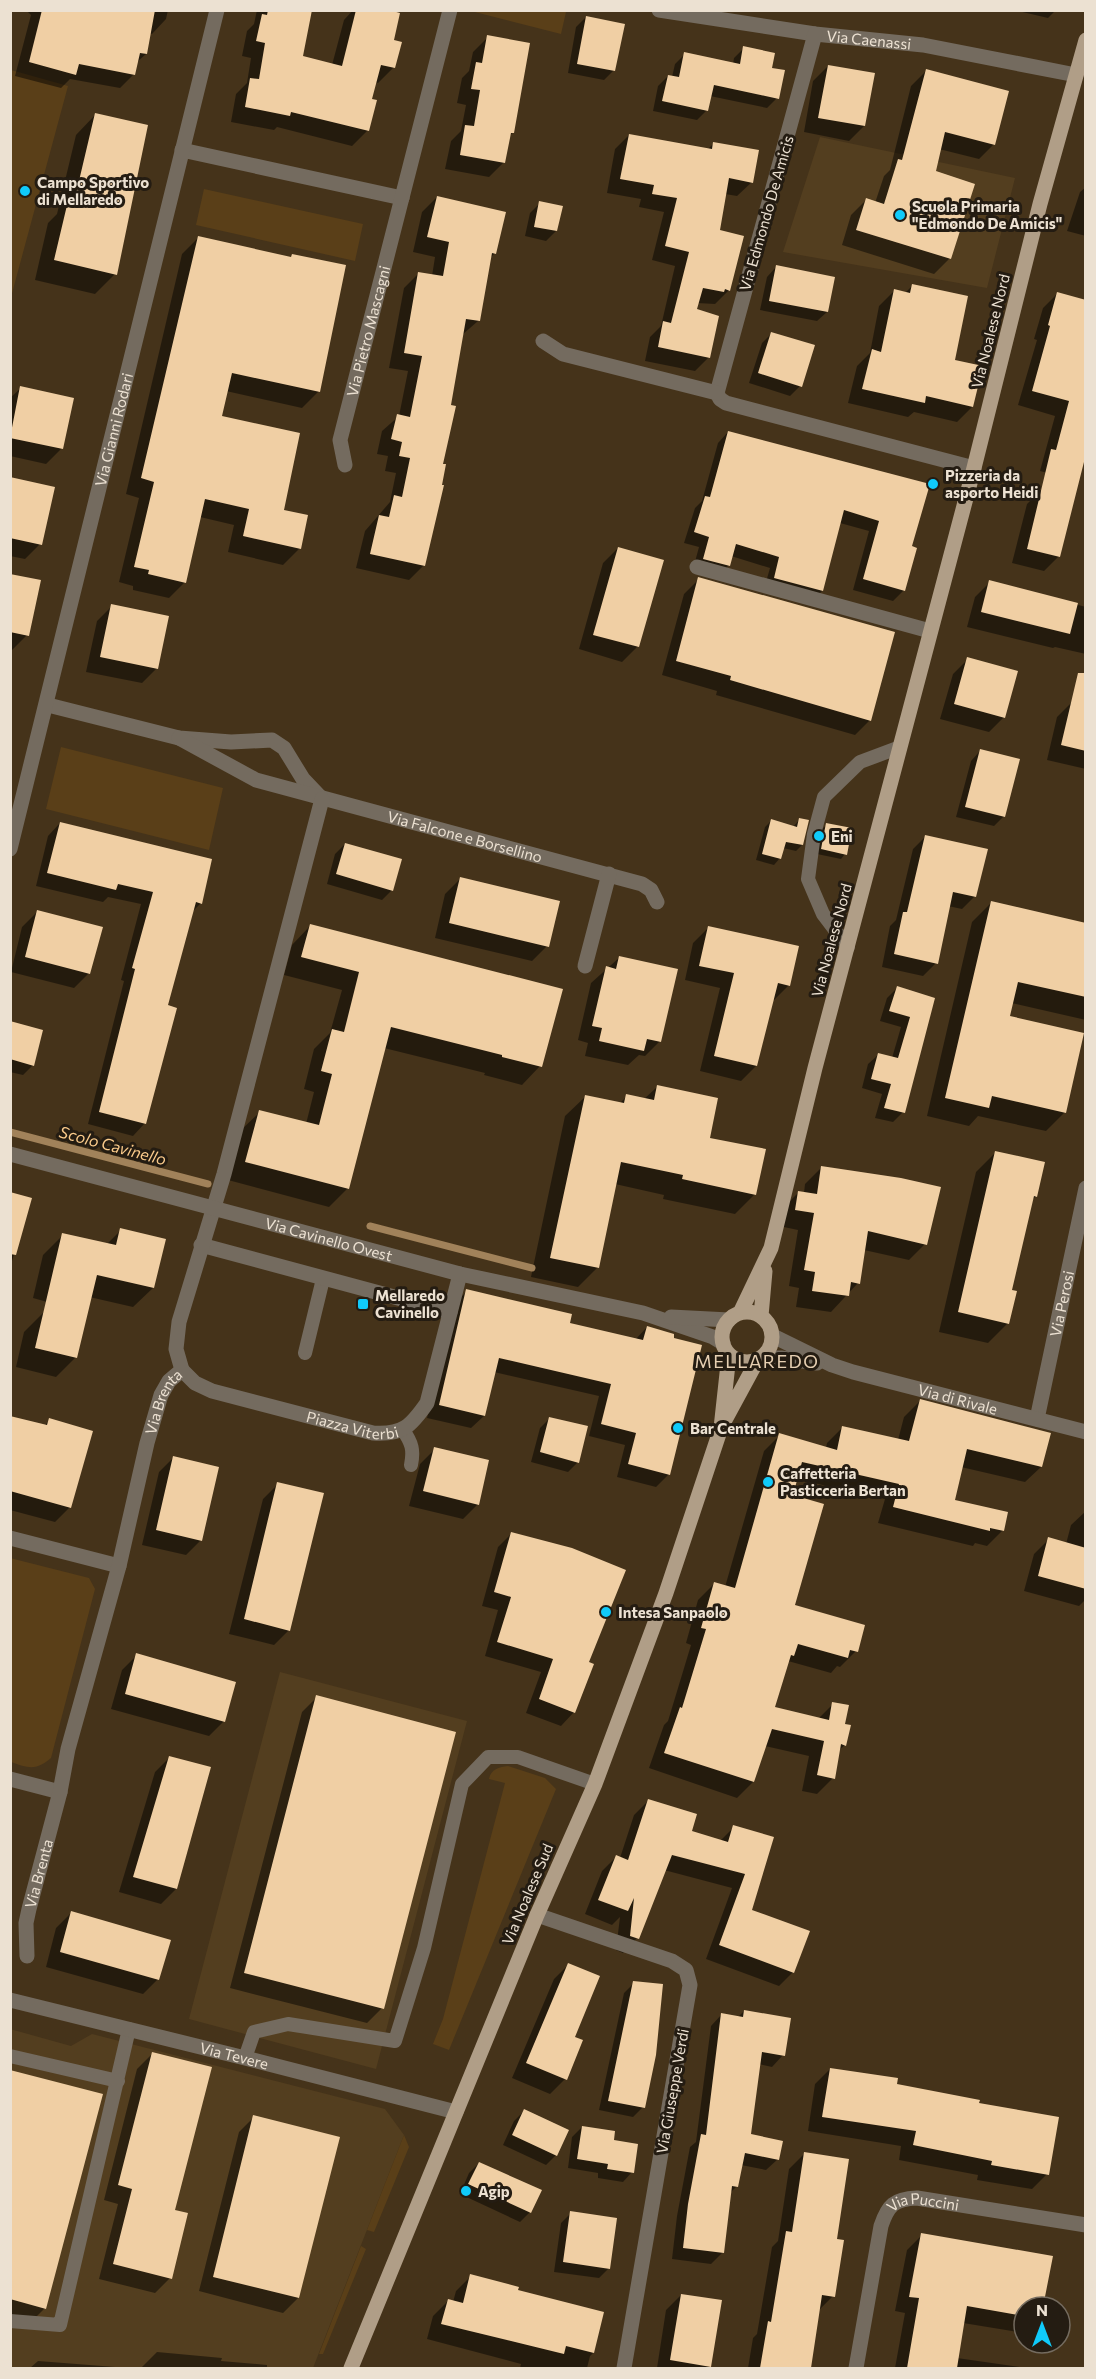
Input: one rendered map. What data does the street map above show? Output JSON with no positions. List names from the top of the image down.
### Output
{
  "streets": {
    "main road": ["Via Noalese Nord", "Via Noalese Sud"],
    "street": [
      "Via Caenassi",
      "Via Edmondo De Amicis",
      "Via Pietro Mascagni",
      "Via Gianni Rodari",
      "Via Falcone e Borsellino",
      "Via Cavinello Ovest",
      "Via Perosi",
      "Via di Rivale",
      "Via Brenta",
      "Piazza Viterbi",
      "Via Tevere",
      "Via Giuseppe Verdi",
      "Via Puccini"
    ]
  },
  "crossings": [
    ["Via Caenassi", "Via Edmondo De Amicis"],
    ["Via Caenassi", "Via Noalese Nord"],
    ["Via Noalese Nord", "Via Cavinello Ovest"],
    ["Via Noalese Nord", "Via di Rivale"],
    ["Via Noalese Nord", "Via Noalese Sud"],
    ["Via Gianni Rodari", "Via Falcone e Borsellino"],
    ["Via Falcone e Borsellino", "Via Brenta"],
    ["Via Cavinello Ovest", "Via di Rivale"],
    ["Via Cavinello Ovest", "Via Brenta"],
    ["Via Cavinello Ovest", "Piazza Viterbi"],
    ["Via Cavinello Ovest", "Via Noalese Sud"],
    ["Via Perosi", "Via di Rivale"],
    ["Via di Rivale", "Via Noalese Sud"],
    ["Via Brenta", "Piazza Viterbi"],
    ["Via Noalese Sud", "Via Tevere"],
    ["Via Noalese Sud", "Via Giuseppe Verdi"]
  ],
  "districts": ["MELLAREDO"],
  "water": ["Scolo Cavinello"],
  "places": {
    "other": [
      "Campo Sportivo di Mellaredo",
      "Scuola Primaria \"Edmondo De Amicis\"",
      "Pizzeria da asporto Heidi",
      "Eni",
      "Bar Centrale",
      "Caffetteria Pasticceria Bertan",
      "Intesa Sanpaolo",
      "Agip"
    ],
    "transit": ["Mellaredo Cavinello"]
  },
  "north": "top"
}
